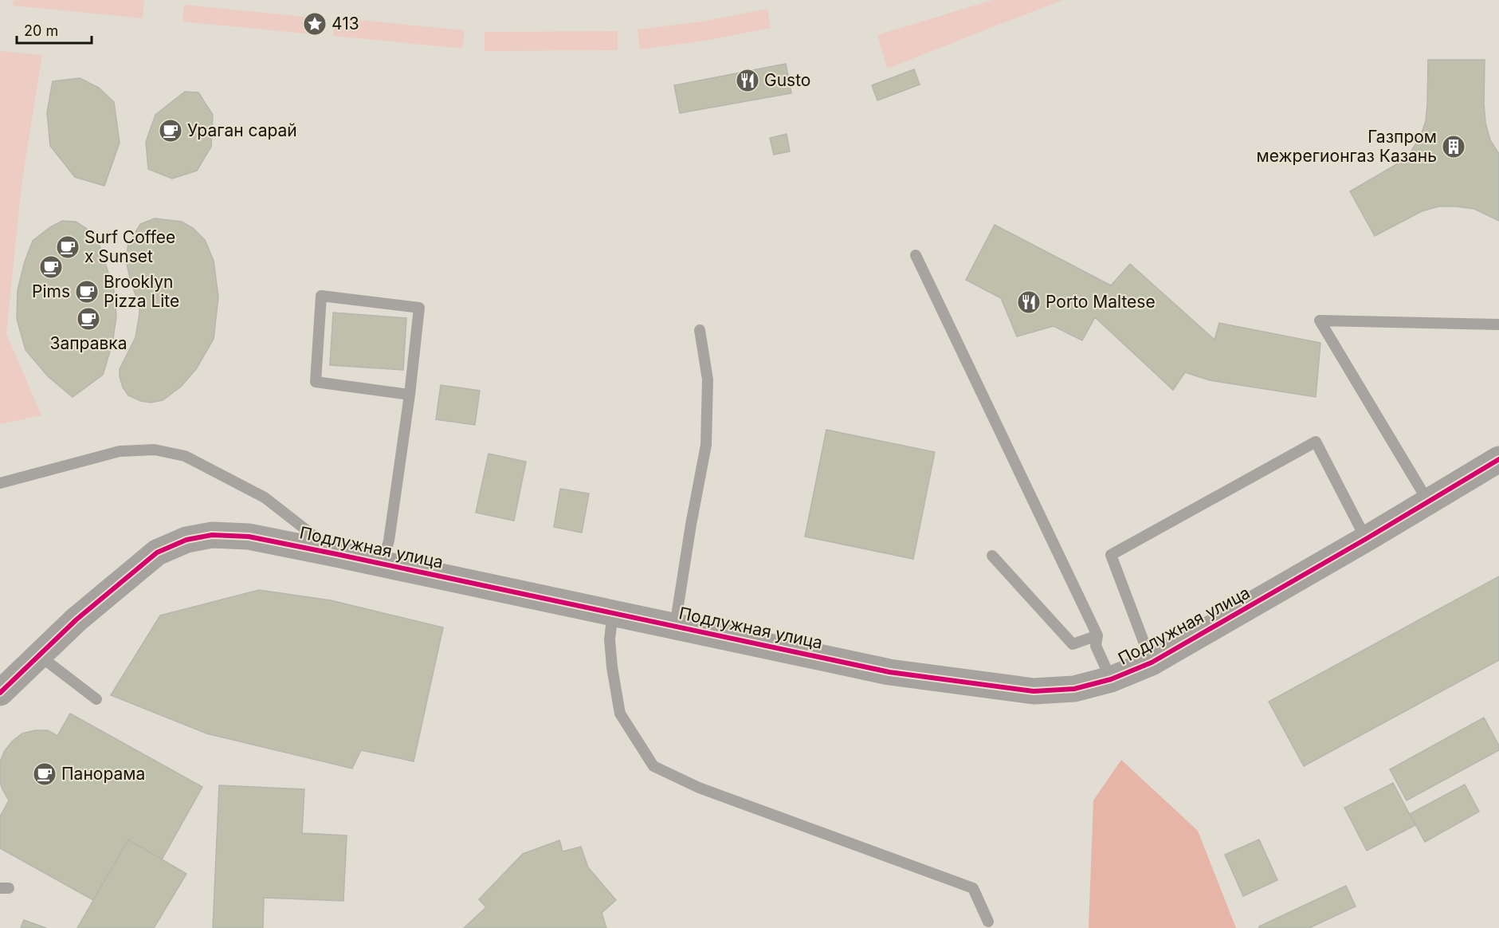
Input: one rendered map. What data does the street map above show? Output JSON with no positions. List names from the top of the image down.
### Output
{
  "streets": {
    "street": ["Подлужная улица"]
  },
  "places": {
    "place": ["413"],
    "restaurant": ["Gusto", "Porto Maltese"],
    "cafe": [
      "Ураган сарай",
      "Surf Coffee x Sunset",
      "Pims",
      "Brooklyn Pizza Lite",
      "Заправка",
      "Панорама"
    ],
    "building": ["Газпром межрегионгаз Казань"]
  },
  "scale_bar": "20 m"
}
